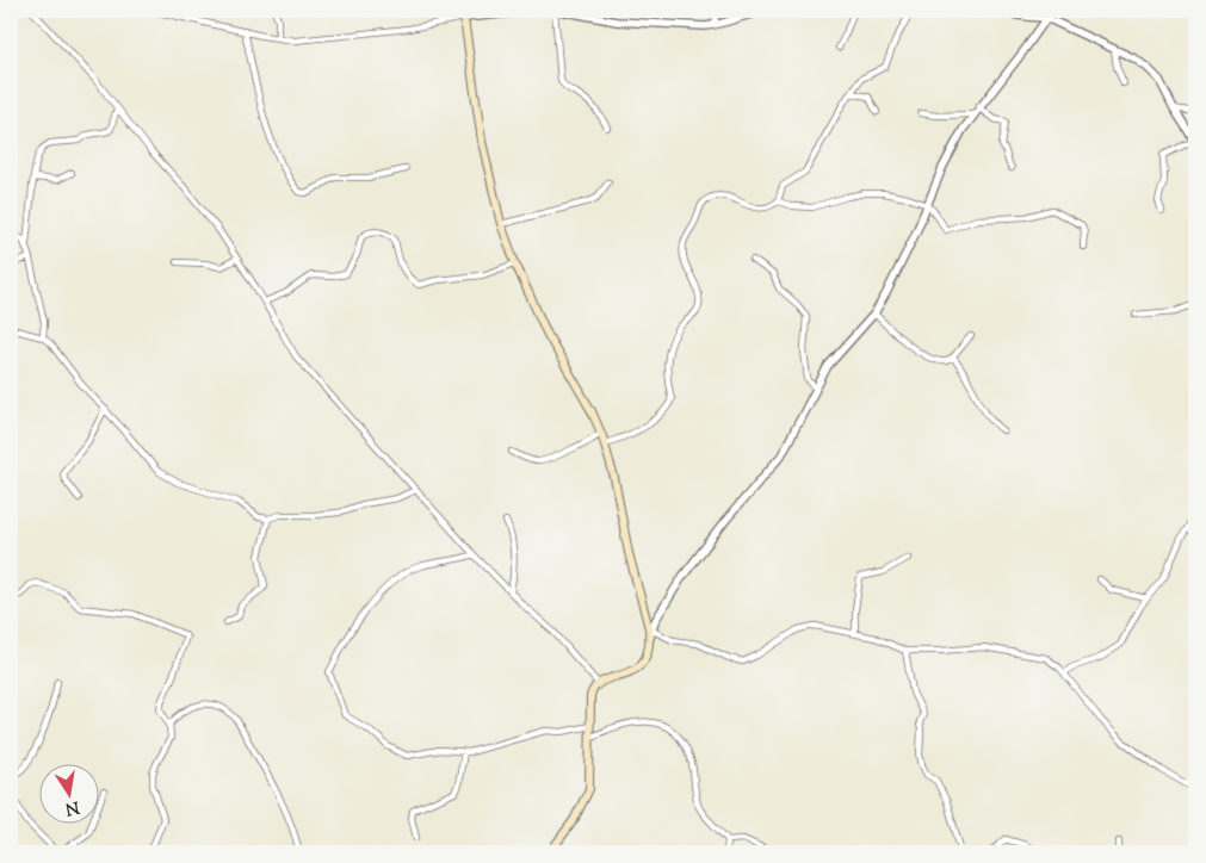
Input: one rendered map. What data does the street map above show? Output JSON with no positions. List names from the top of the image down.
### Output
{
  "north": "bottom"
}
